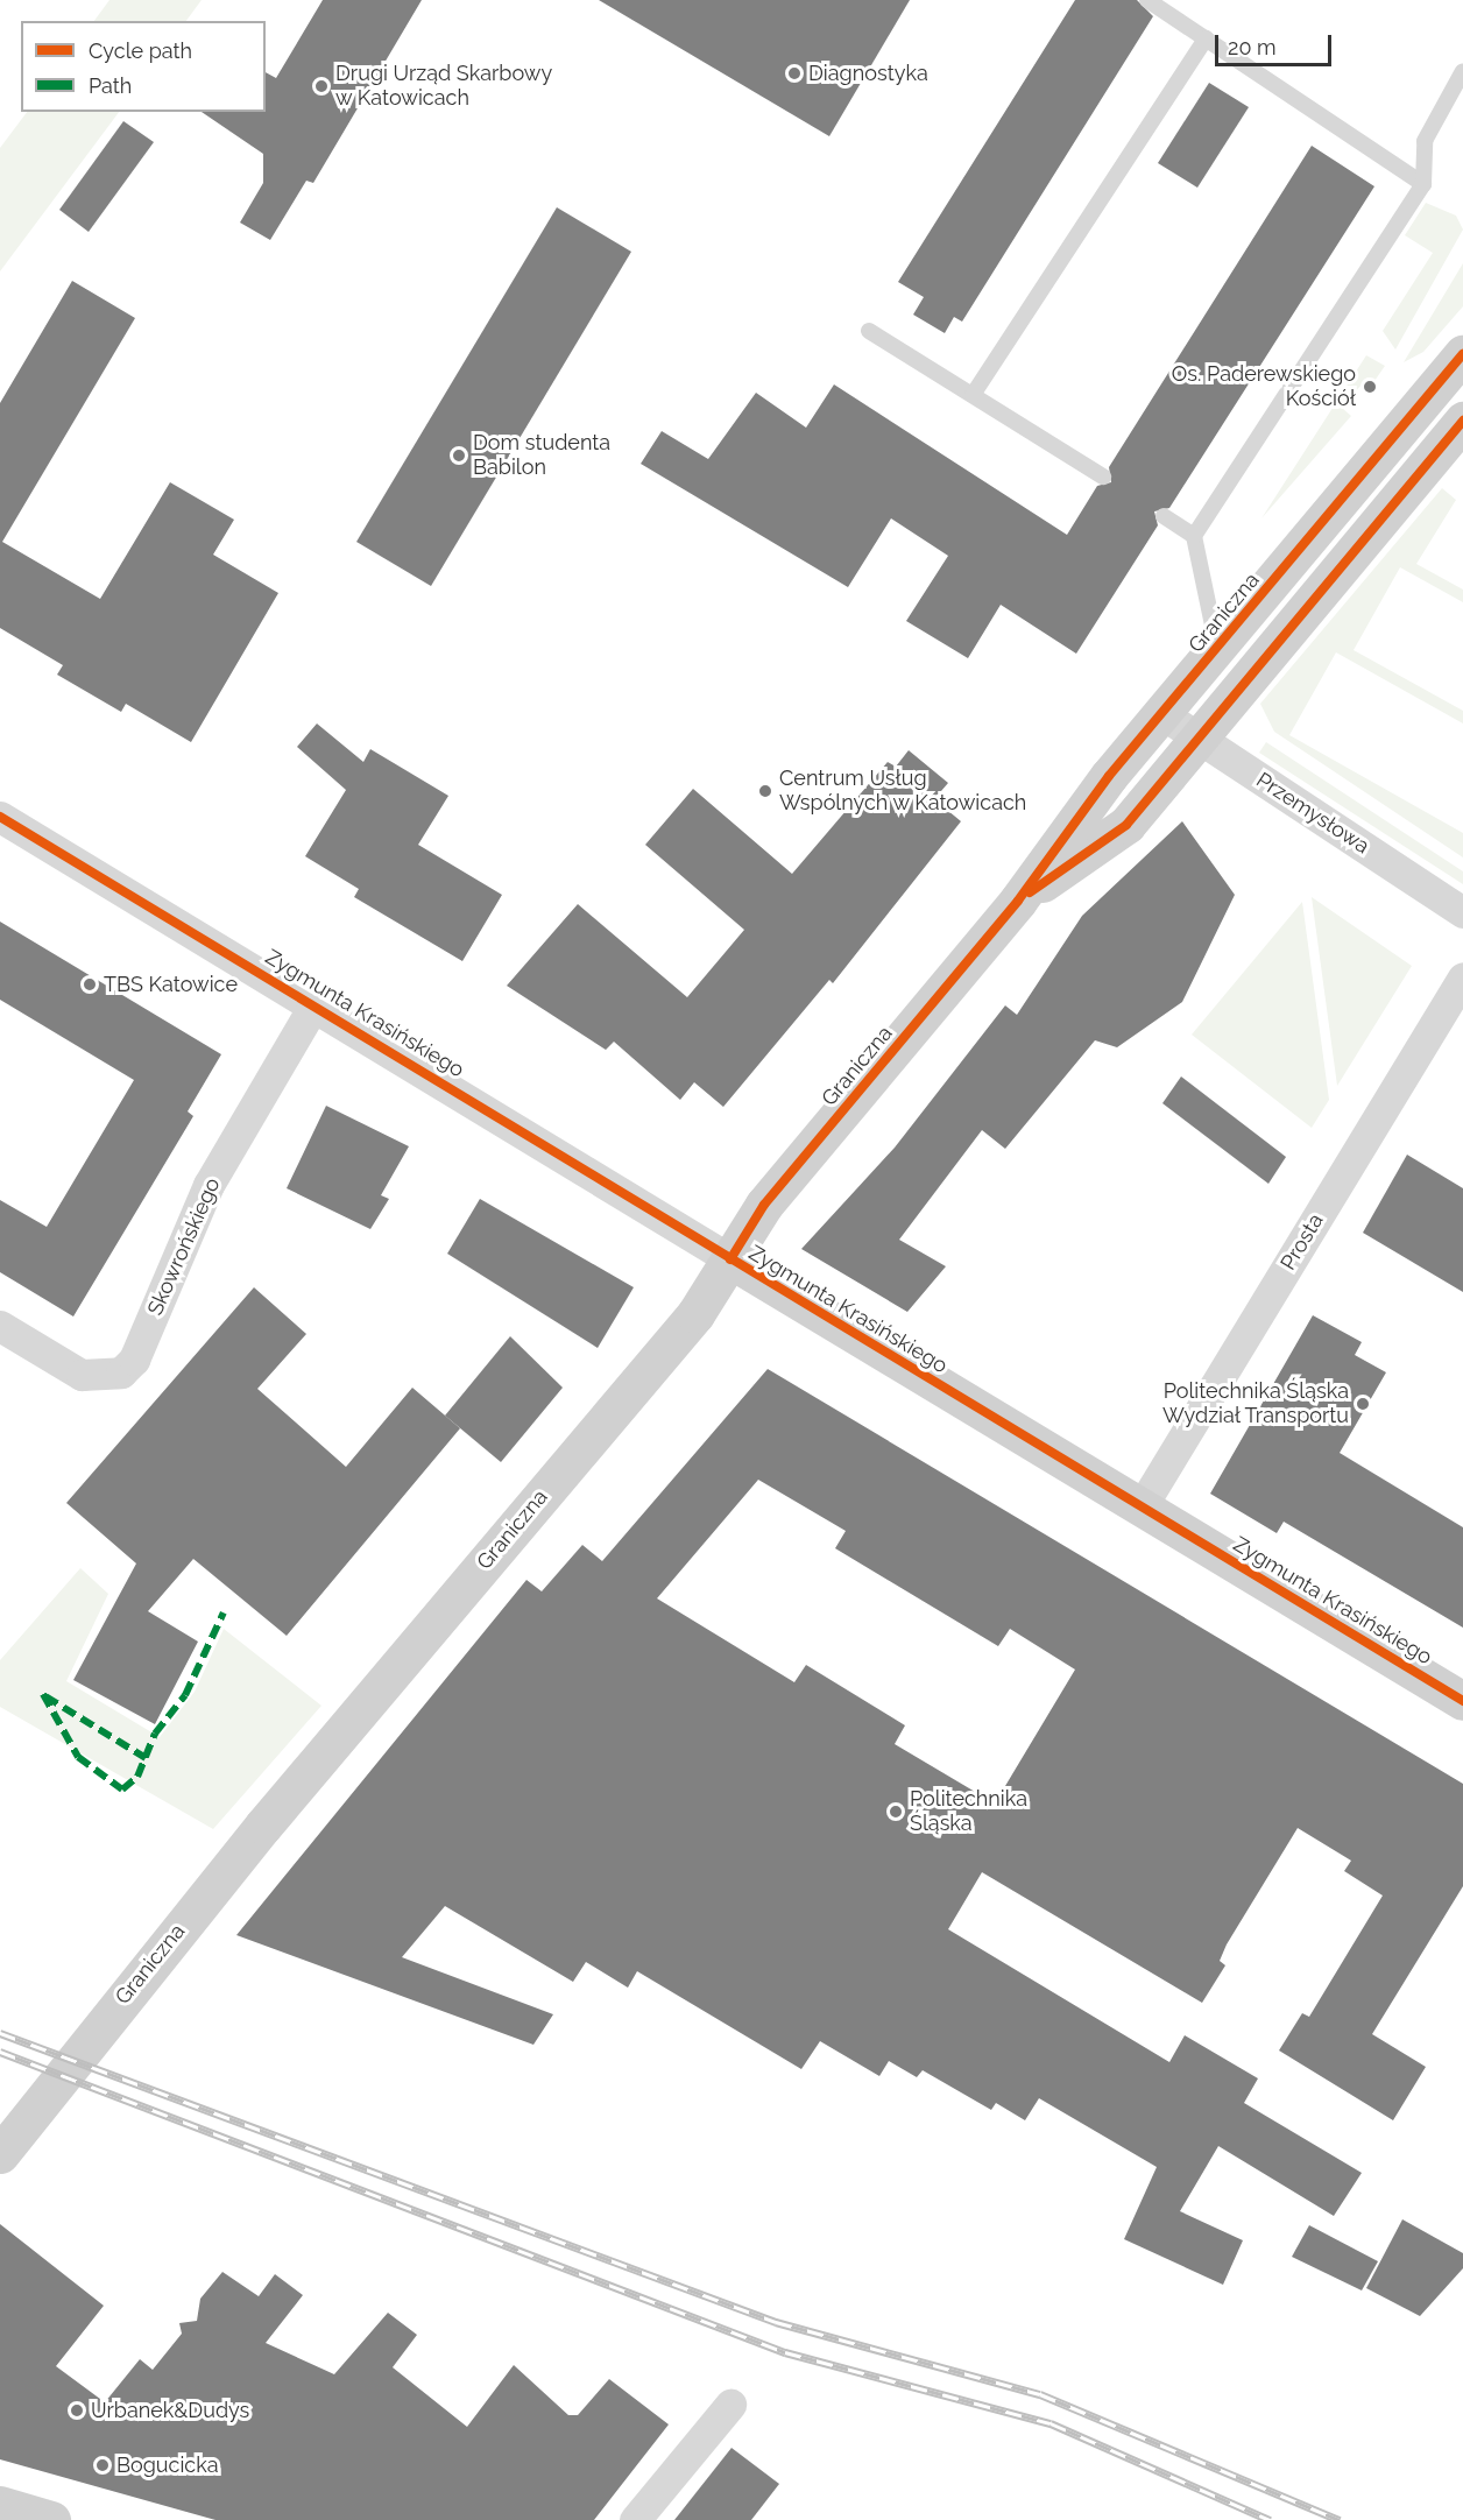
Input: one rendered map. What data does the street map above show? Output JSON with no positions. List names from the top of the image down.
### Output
{
  "streets": {
    "street": [
      "Graniczna",
      "Przemysłowa",
      "Zygmunta Krasińskiego",
      "Prosta",
      "Skowrońskiego"
    ]
  },
  "crossings": [
    ["Graniczna", "Przemysłowa"],
    ["Graniczna", "Zygmunta Krasińskiego"],
    ["Zygmunta Krasińskiego", "Prosta"],
    ["Zygmunta Krasińskiego", "Skowrońskiego"]
  ],
  "places": [
    "Diagnostyka",
    "Drugi Urząd Skarbowy w Katowicach",
    "Os. Paderewskiego Kościół",
    "Dom studenta Babilon",
    "Centrum Usług Wspólnych w Katowicach",
    "TBS Katowice",
    "Politechnika Śląska Wydział Transportu",
    "Politechnika Śląska",
    "Urbanek&Dudys",
    "Bogucicka"
  ],
  "legend": ["Cycle path", "Path"],
  "scale_bar": "20 m"
}
